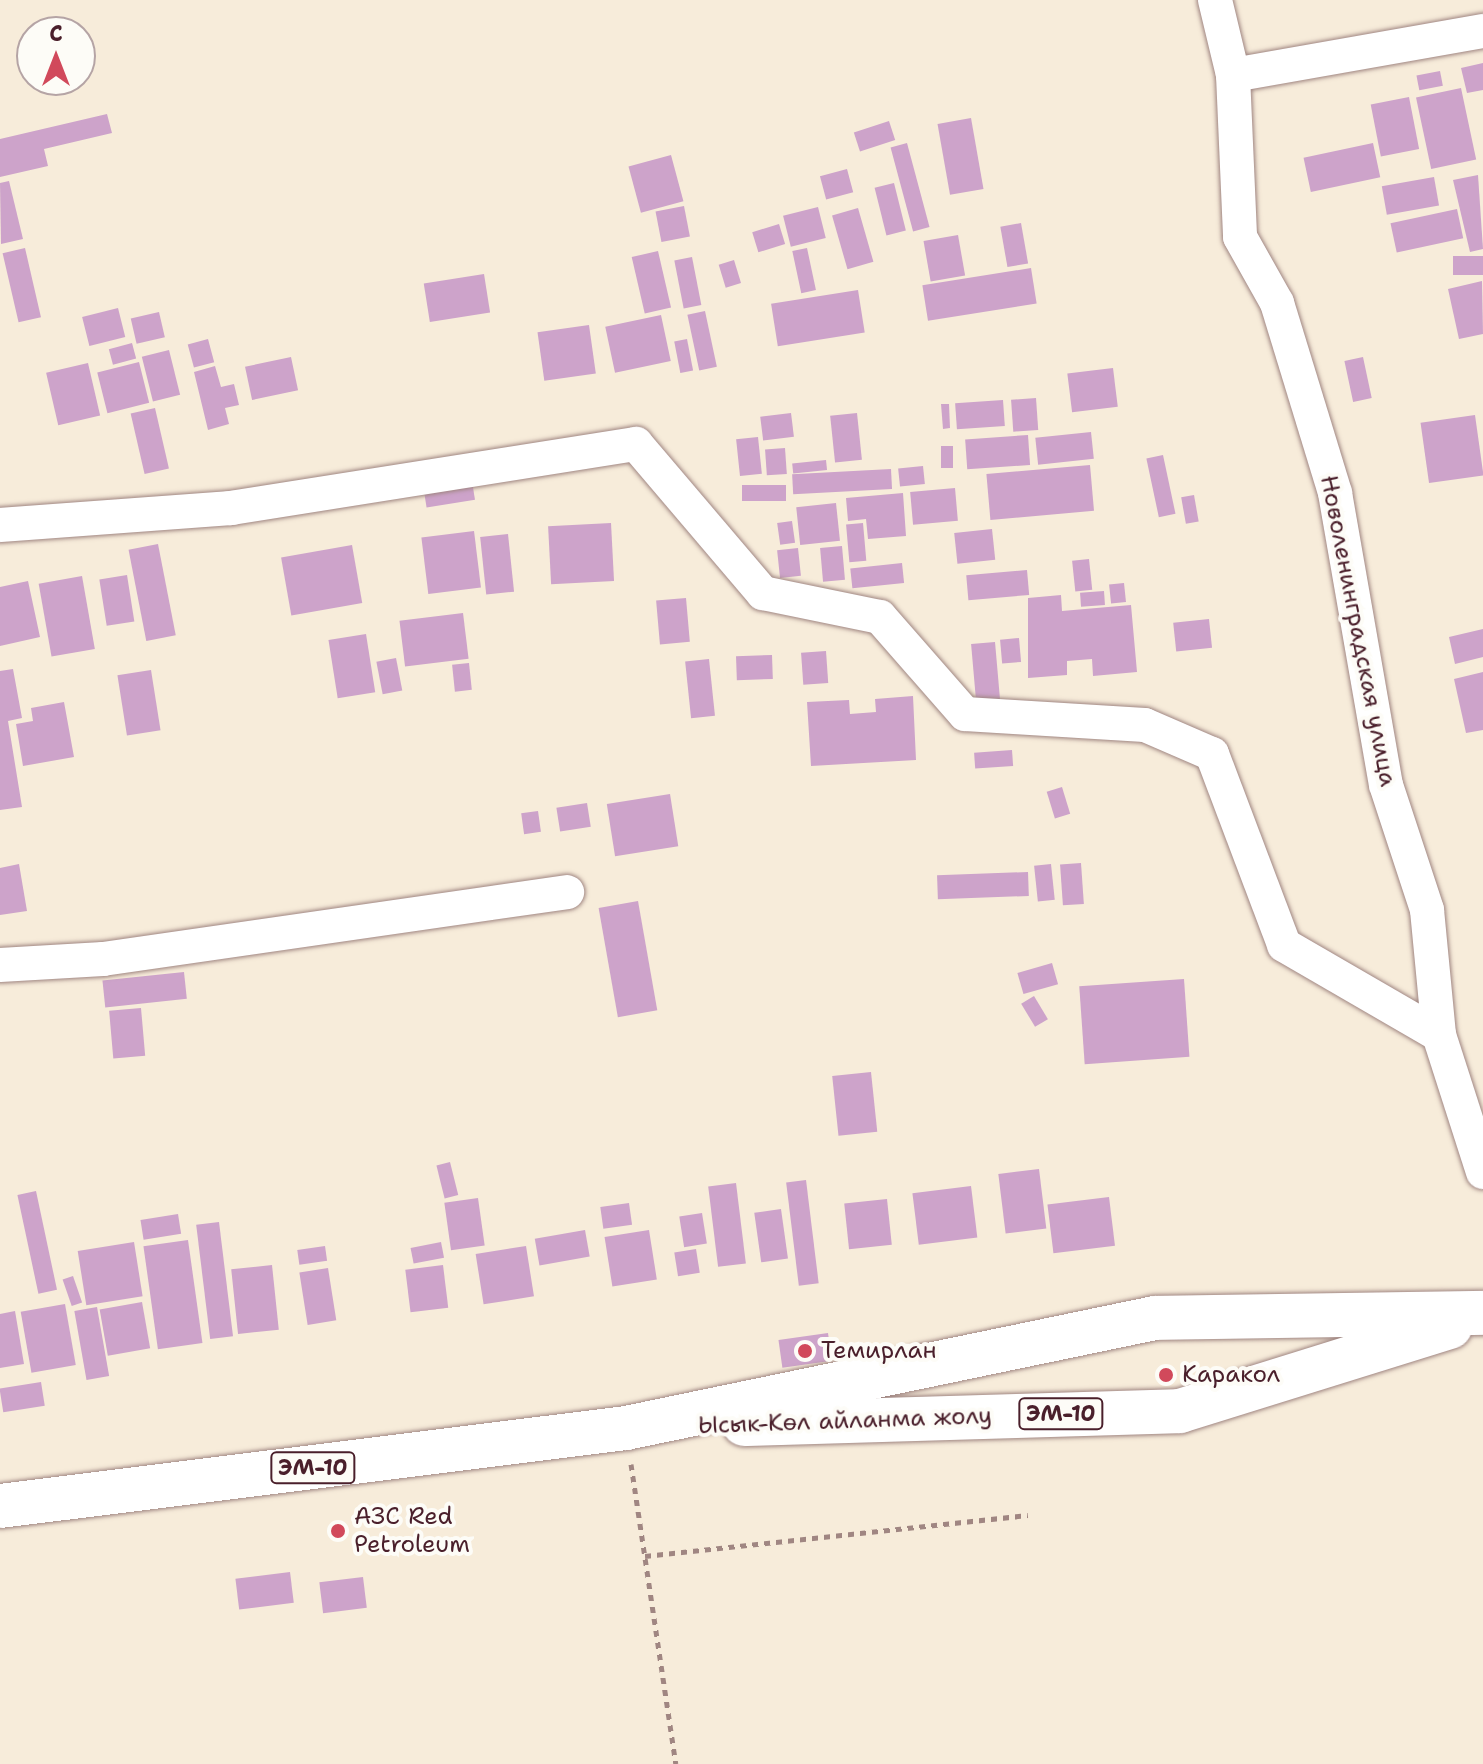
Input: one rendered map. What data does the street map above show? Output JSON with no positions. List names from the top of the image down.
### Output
{
  "streets": {
    "highway": ["ЭМ-10", "Ысык-Көл айланма жолу"],
    "street": ["Новоленинградская улица"]
  },
  "places": ["Темирлан", "Каракол", "АЗС Red Petroleum"],
  "north": "top"
}
